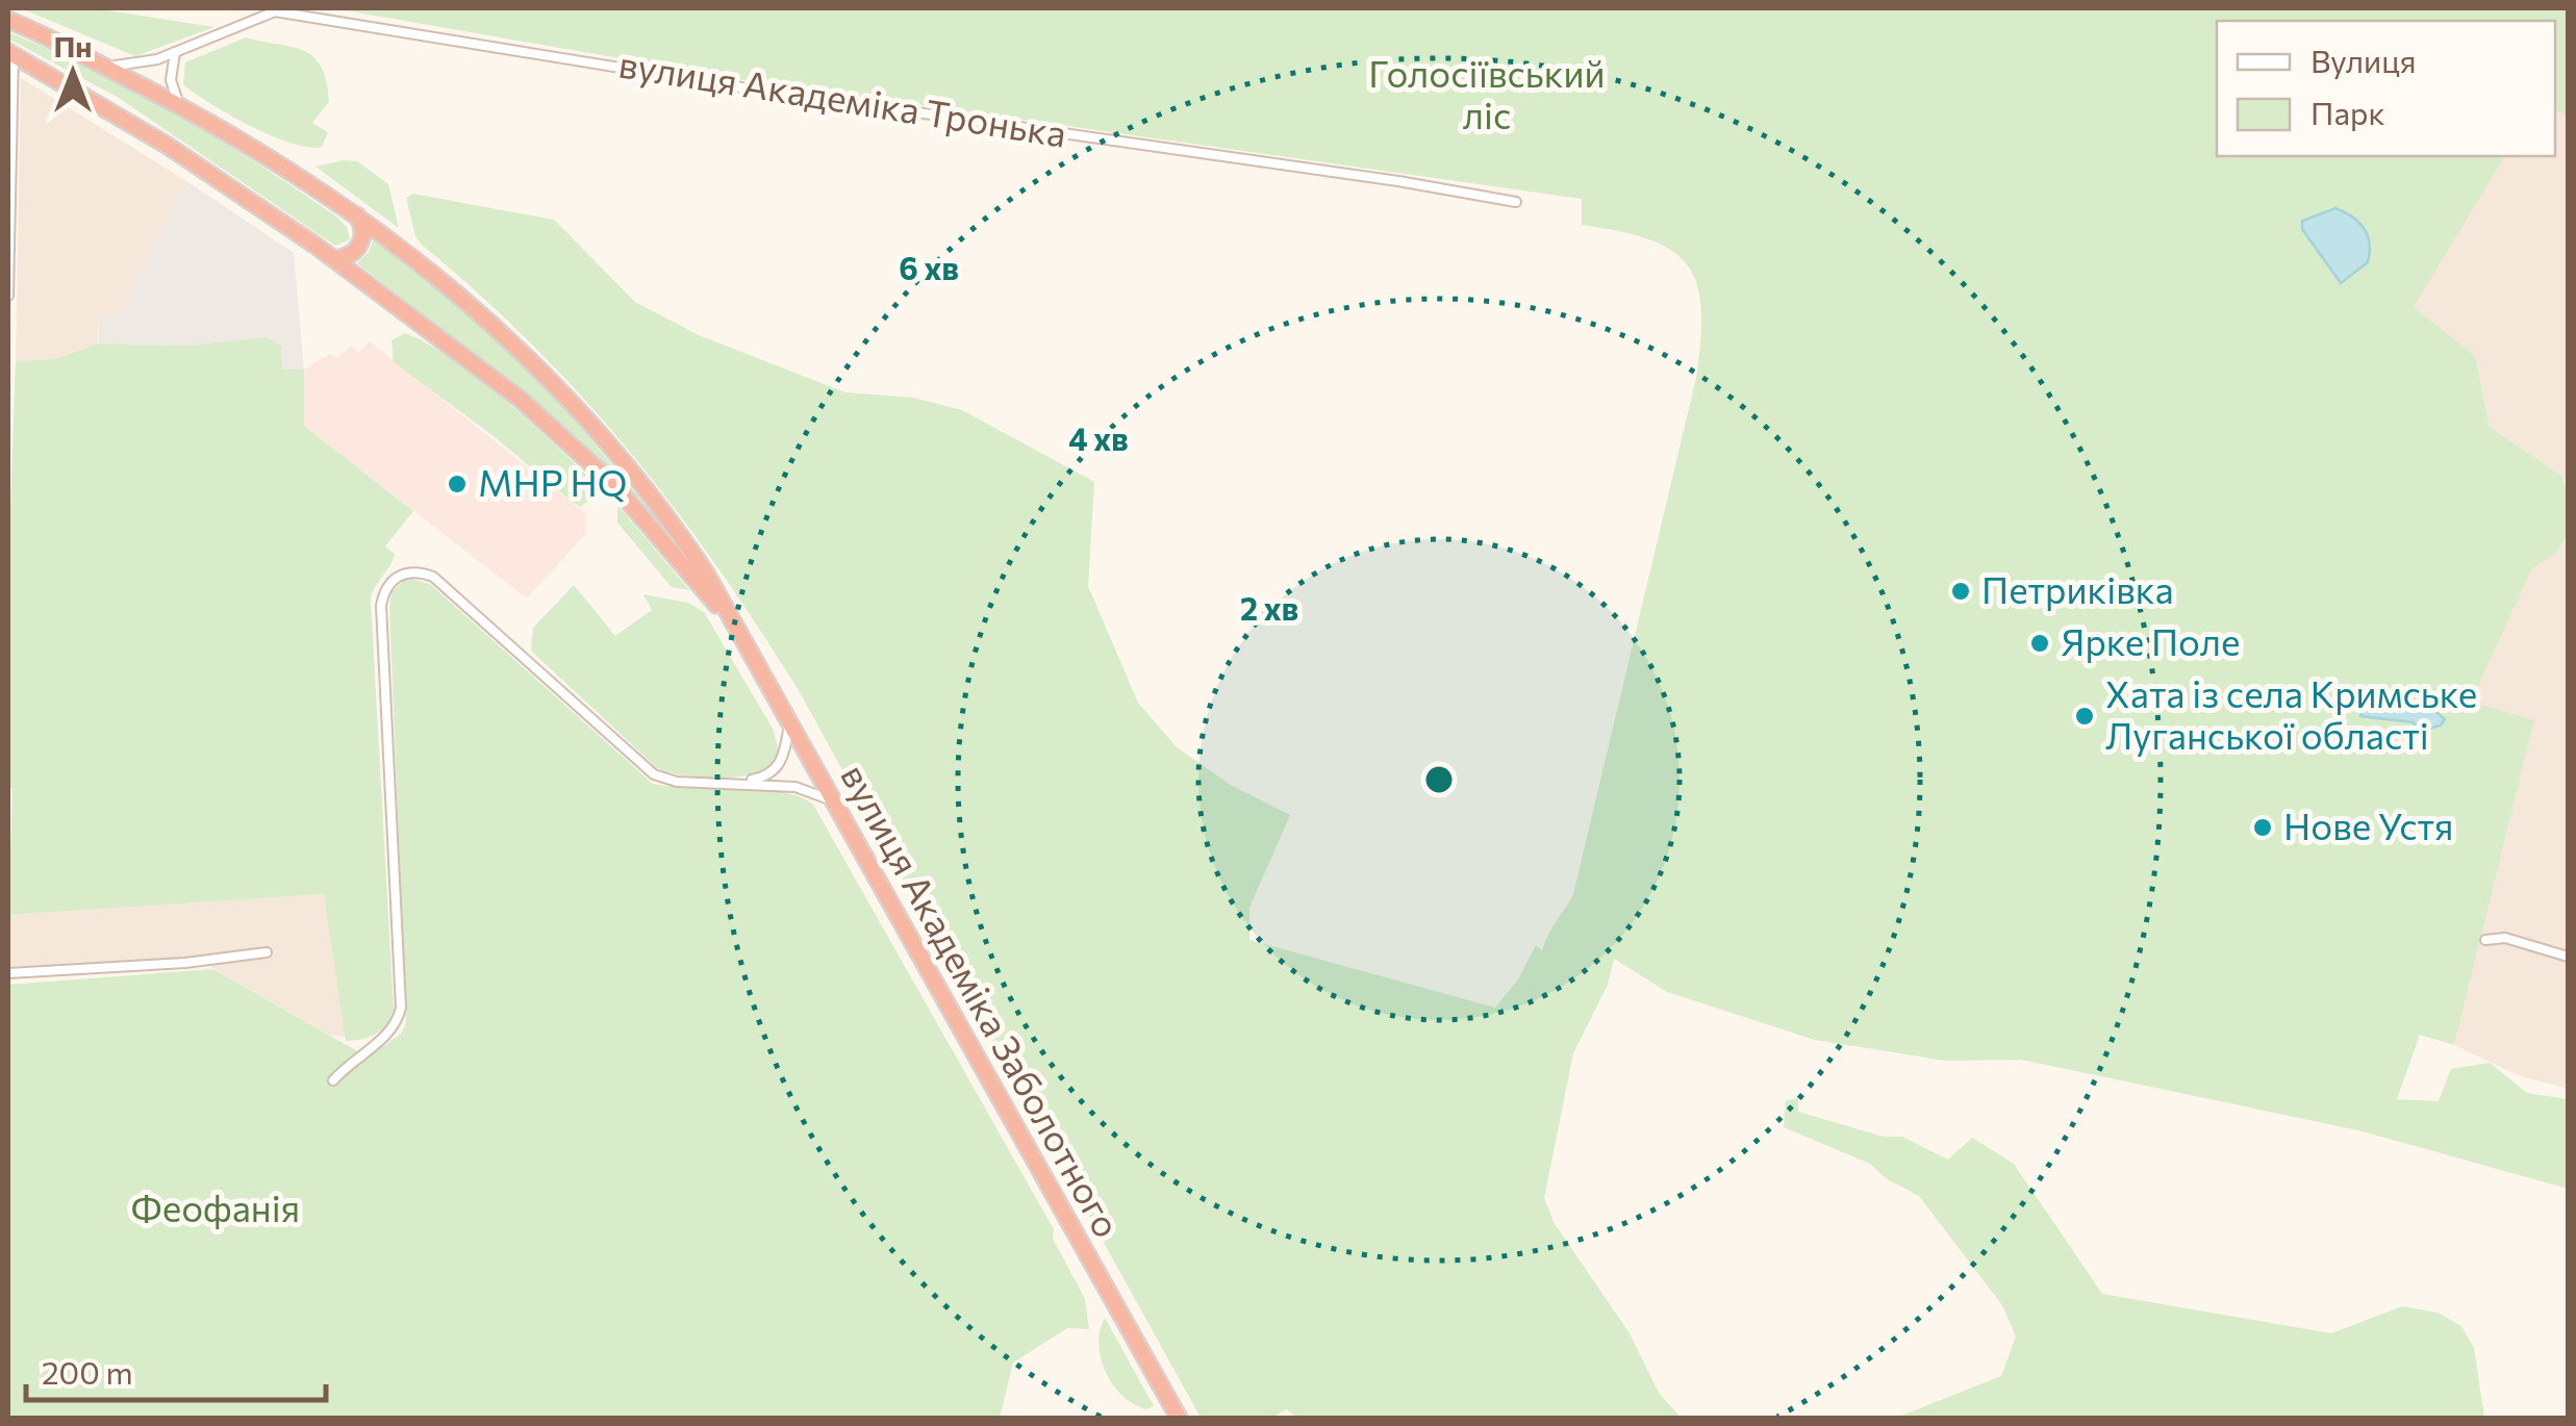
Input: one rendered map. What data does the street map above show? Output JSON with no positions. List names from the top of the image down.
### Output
{
  "streets": {
    "highway": ["вулиця Академіка Заболотного"],
    "street": ["вулиця Академіка Тронька"]
  },
  "crossings": [
    ["вулиця Академіка Тронька", "вулиця Академіка Заболотного"]
  ],
  "parks": ["Голосіївський ліс", "Феофанія"],
  "places": [
    "MHP HQ",
    "Петриківка",
    "Ярке Поле",
    "Хата iз села Кримське Луганської області",
    "Нове Устя"
  ],
  "legend": ["Вулиця", "Парк"],
  "scale_bar": "200 m",
  "north": "top",
  "rings": ["6 хв", "4 хв", "2 хв"]
}
